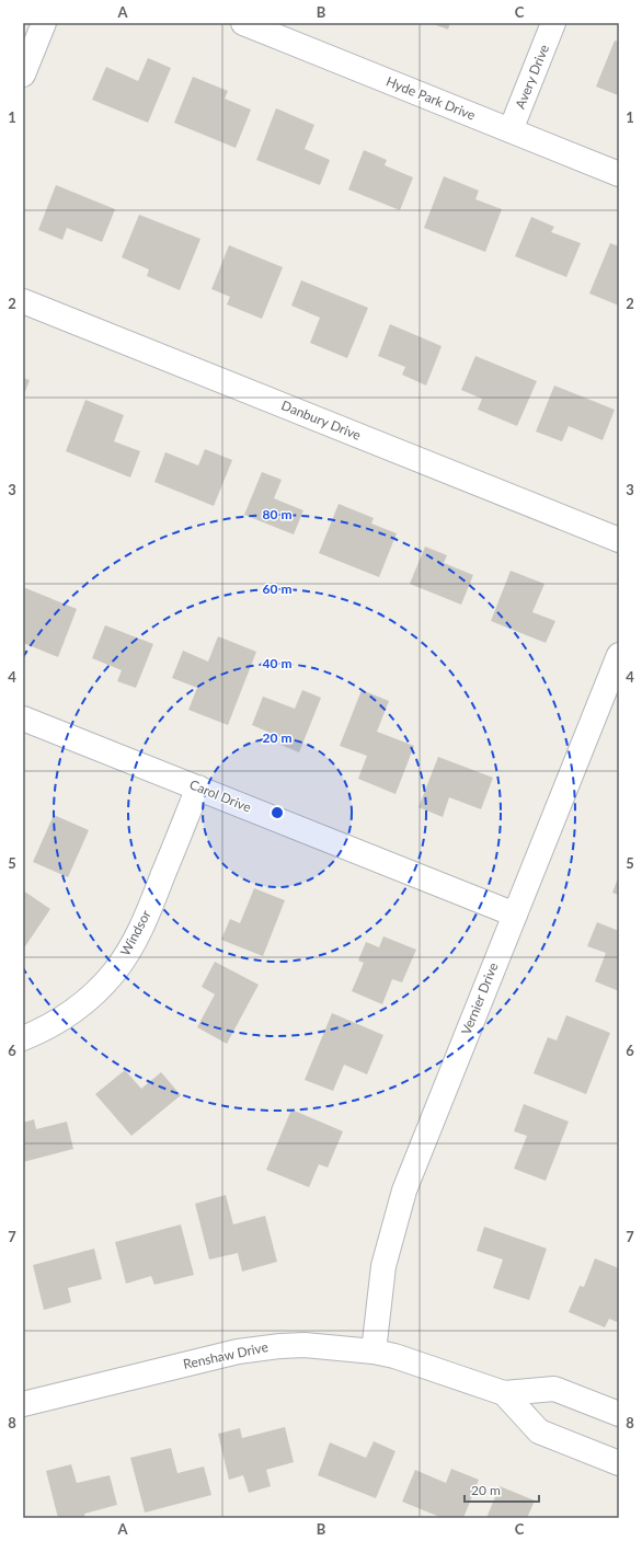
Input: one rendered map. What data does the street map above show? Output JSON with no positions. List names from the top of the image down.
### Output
{
  "streets": {
    "street": [
      "Avery Drive",
      "Hyde Park Drive",
      "Danbury Drive",
      "Carol Drive",
      "Windsor",
      "Vernier Drive",
      "Renshaw Drive"
    ]
  },
  "crossings": [
    ["Avery Drive", "Hyde Park Drive"],
    ["Carol Drive", "Windsor"],
    ["Carol Drive", "Vernier Drive"],
    ["Vernier Drive", "Renshaw Drive"]
  ],
  "scale_bar": "20 m",
  "grid": {
    "columns": ["A", "B", "C"],
    "rows": [
      "1",
      "2",
      "3",
      "4",
      "5",
      "6",
      "7",
      "8"
    ]
  },
  "rings": [
    "80 m",
    "60 m",
    "40 m",
    "20 m"
  ]
}
